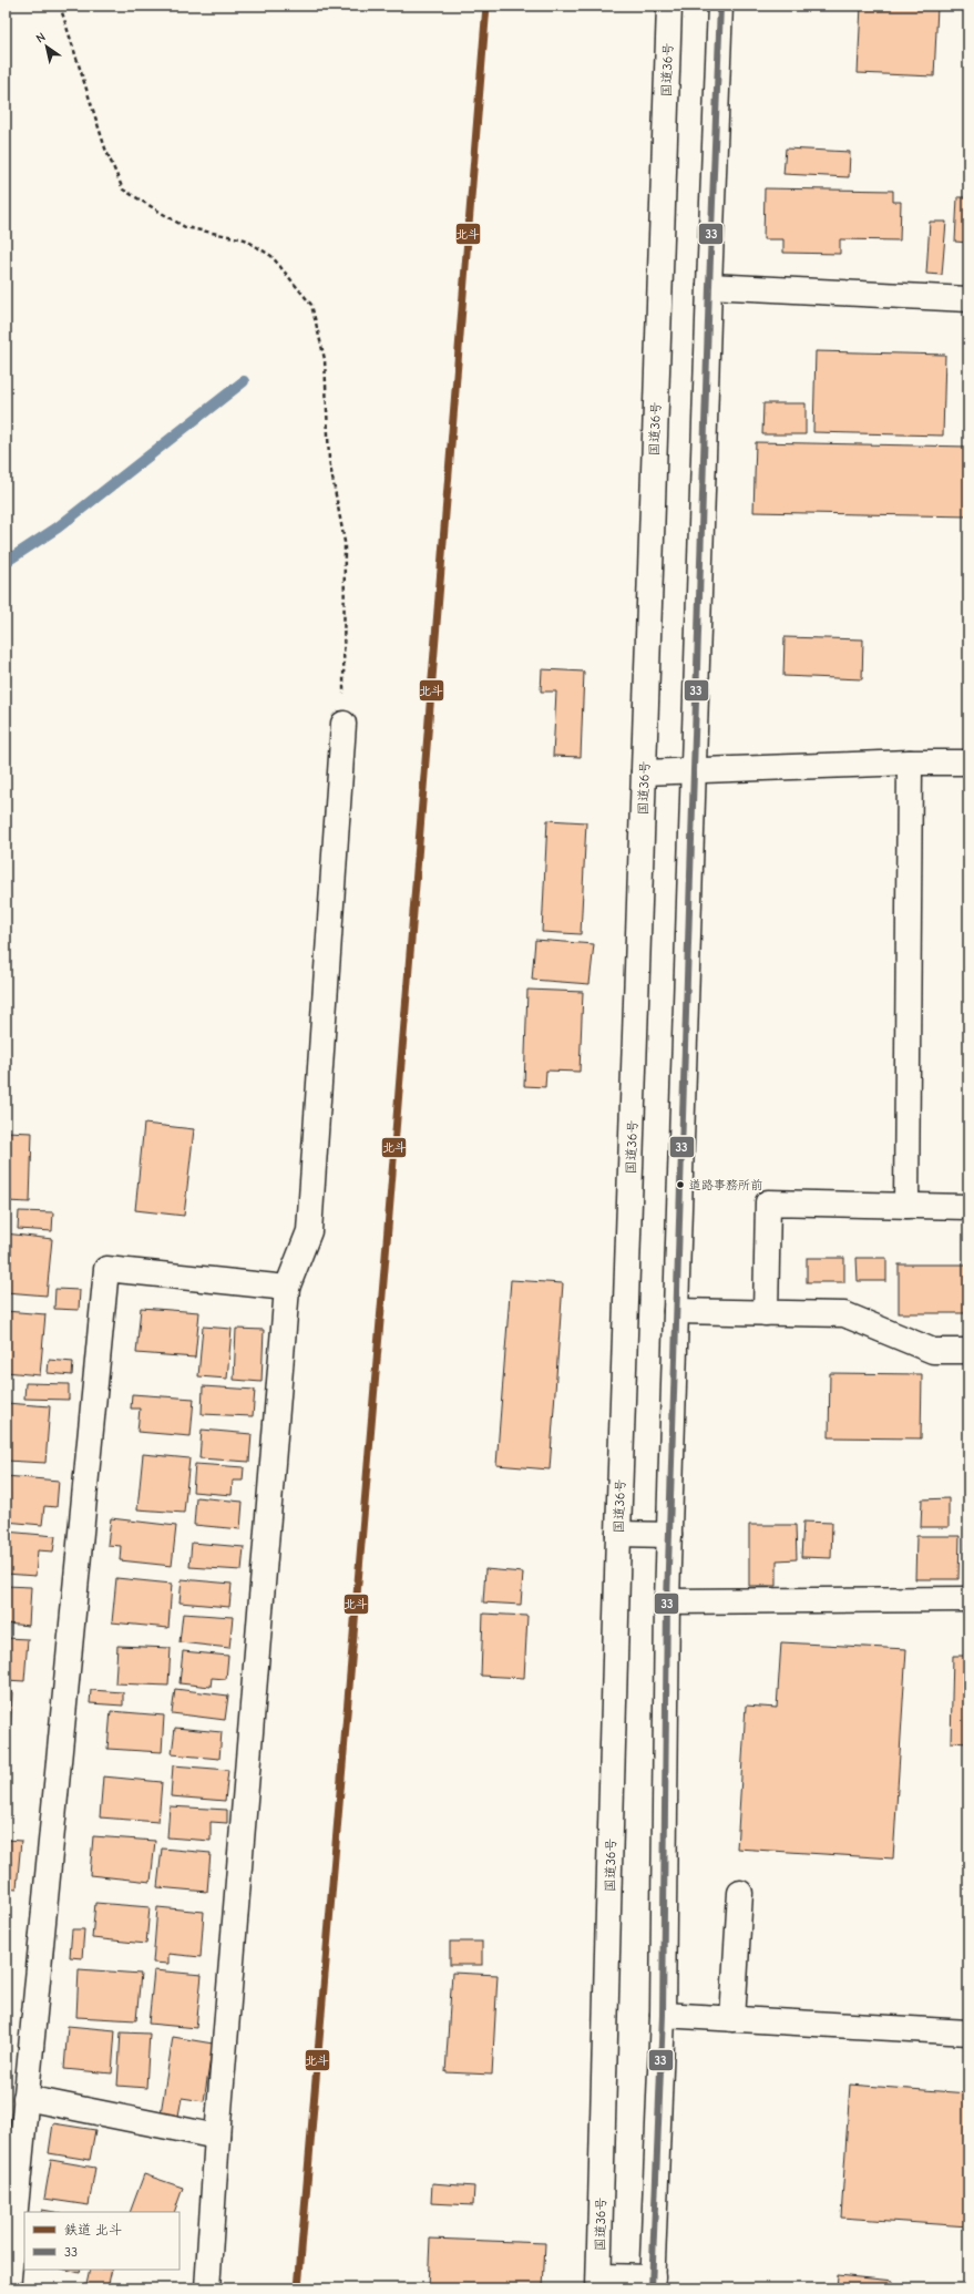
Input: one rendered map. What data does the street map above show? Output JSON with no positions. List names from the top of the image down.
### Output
{
  "streets": {
    "main road": ["国道36号"]
  },
  "places": ["道路事務所前"],
  "lines": ["rail line 北斗", "transit line 33"],
  "legend": ["鉄道 北斗", "33"],
  "north": "top left"
}
